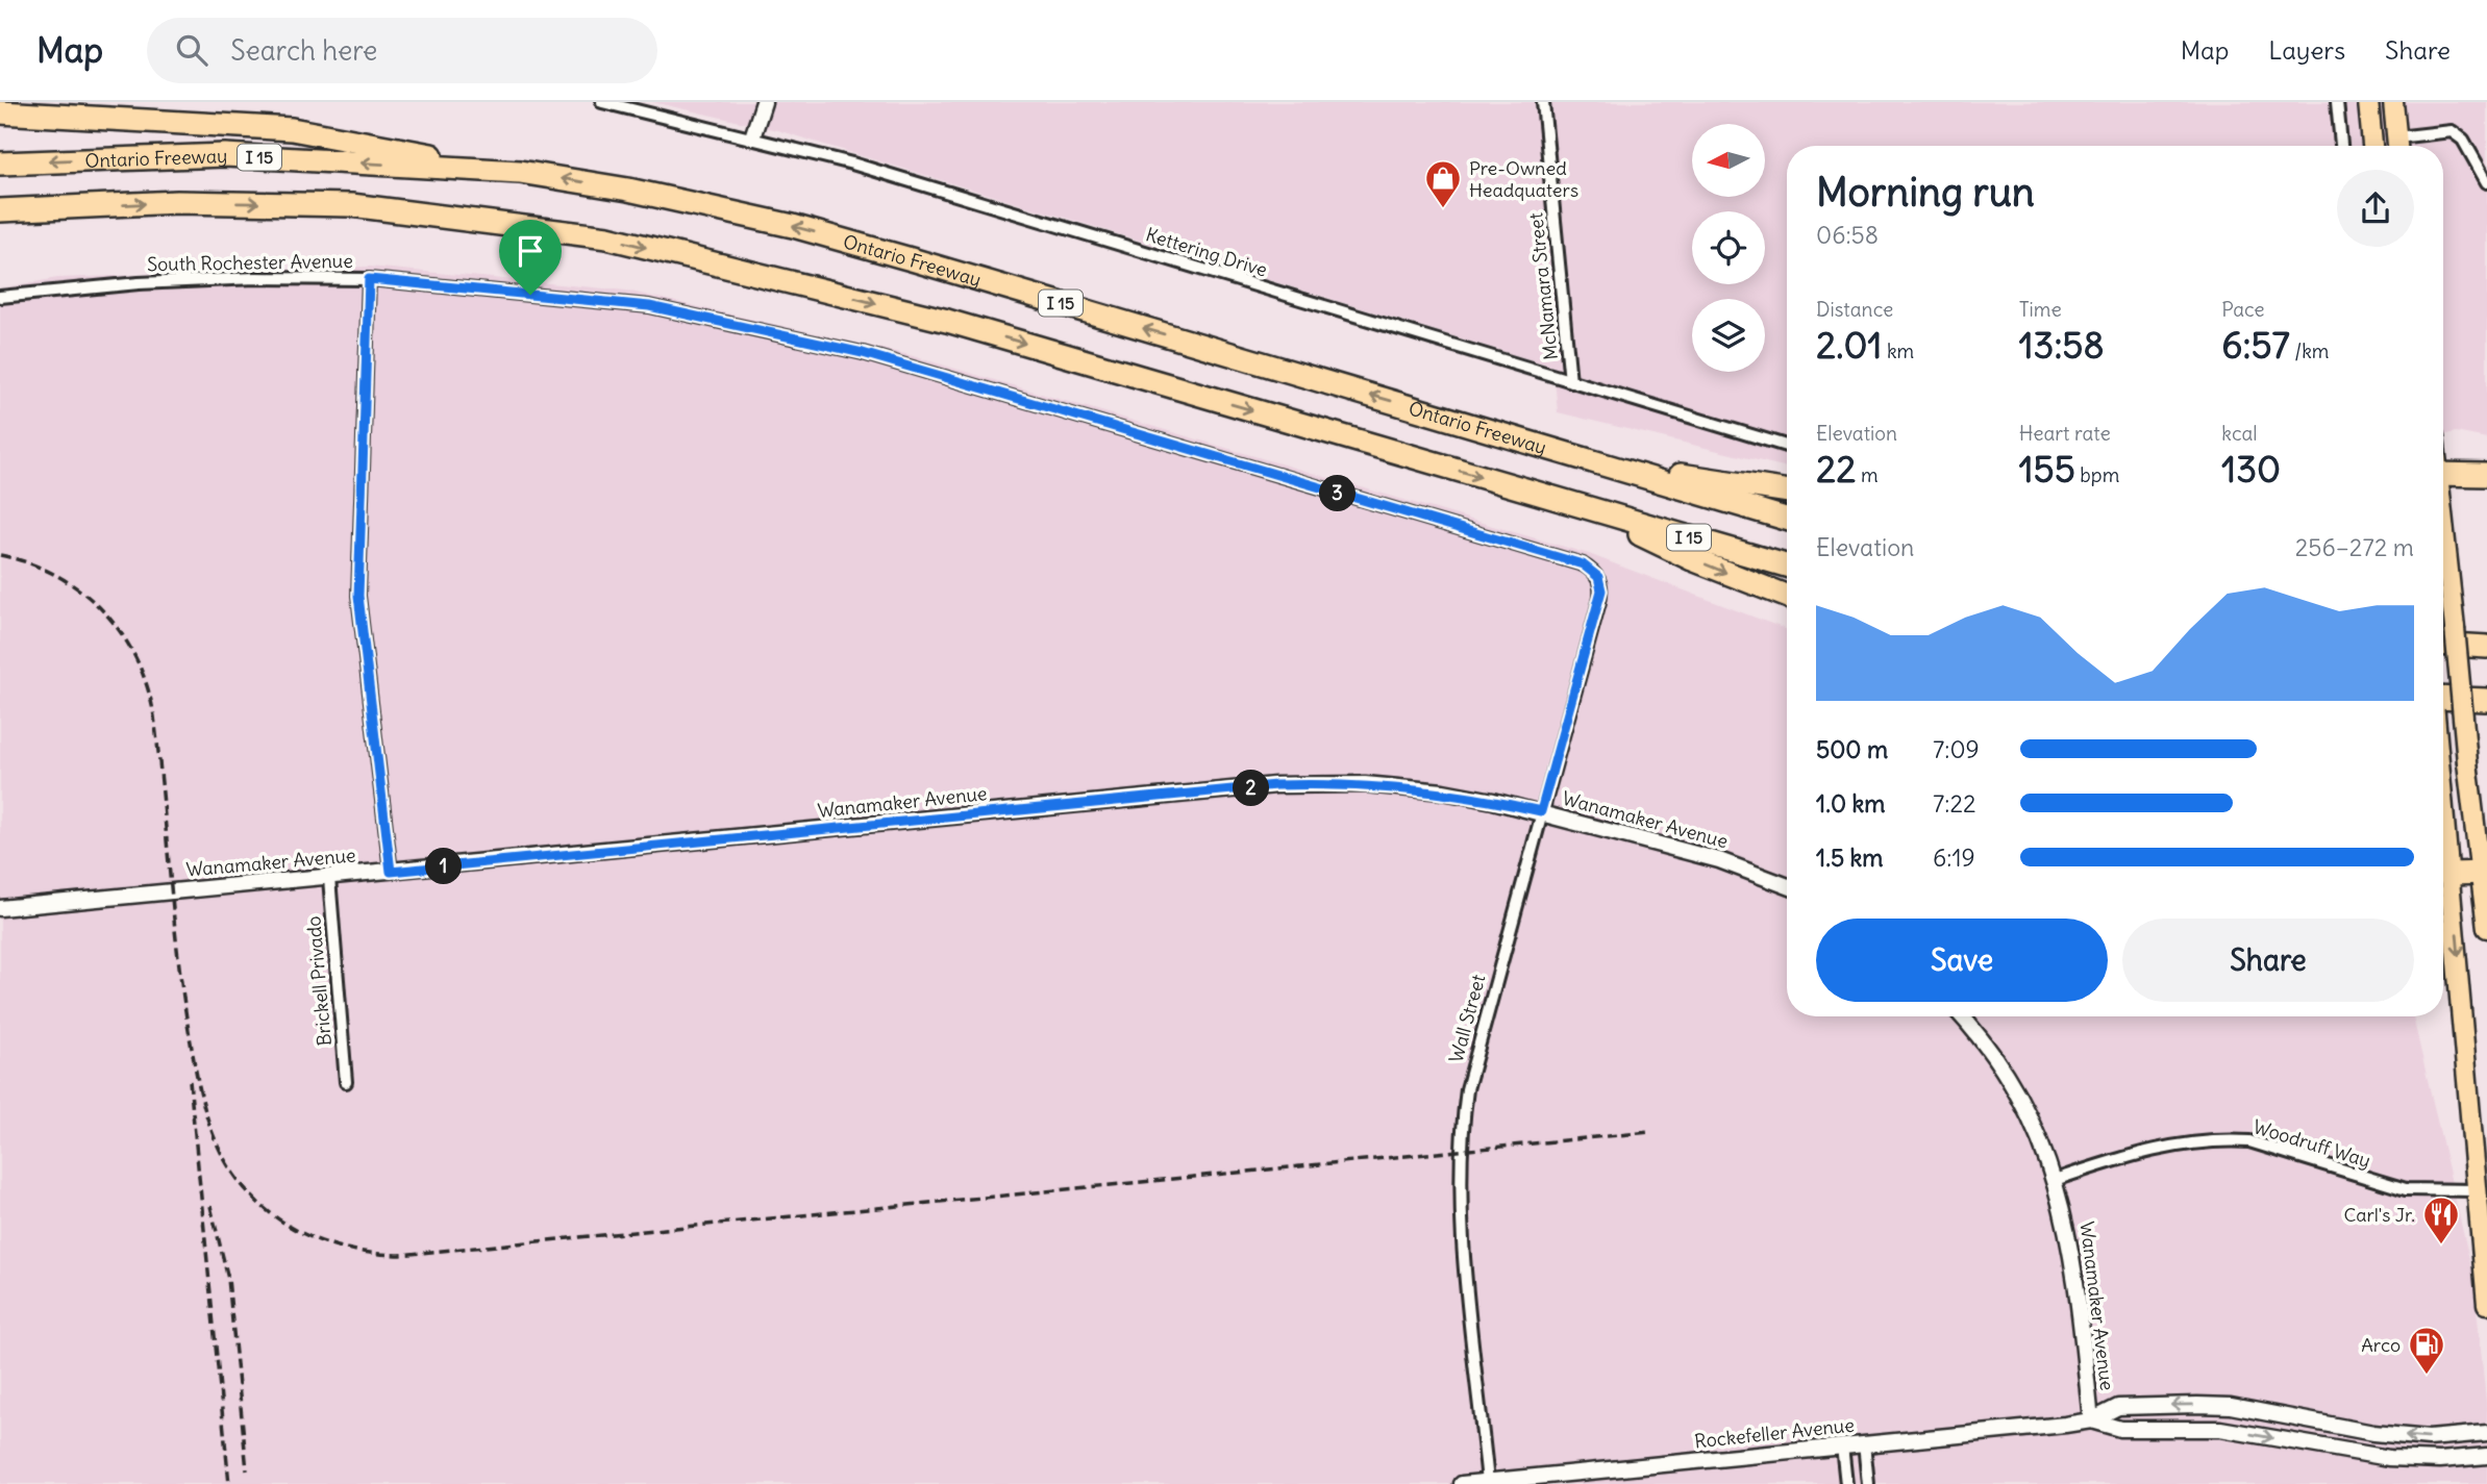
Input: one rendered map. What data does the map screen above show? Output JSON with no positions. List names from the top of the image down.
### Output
{
  "streets": {
    "highway": ["I 15", "Ontario Freeway"],
    "street": [
      "Kettering Drive",
      "South Rochester Avenue",
      "McNamara Street",
      "Wanamaker Avenue",
      "Brickell Privado",
      "Wall Street",
      "Woodruff Way",
      "Rockefeller Avenue"
    ]
  },
  "crossings": [
    ["Kettering Drive", "McNamara Street"],
    ["South Rochester Avenue", "Wall Street"],
    ["Wanamaker Avenue", "Brickell Privado"],
    ["Wanamaker Avenue", "Wall Street"],
    ["Wanamaker Avenue", "Woodruff Way"],
    ["Wanamaker Avenue", "Rockefeller Avenue"],
    ["Wall Street", "Rockefeller Avenue"]
  ],
  "places": {
    "shop": ["Pre-Owned Headquaters"],
    "restaurant": ["Carl's Jr."],
    "fuel station": ["Arco"]
  },
  "north": "left",
  "page": {
    "header": "Map",
    "search": "Search here",
    "nav": ["Map", "Layers", "Share"],
    "heading": ["Morning run", "06:58"],
    "stats": [
      ["Distance", "2.01 km"],
      ["Time", "13:58"],
      ["Pace", "6:57 /km"],
      ["Elevation", "22 m"],
      ["Heart rate", "155 bpm"],
      ["kcal", "130"]
    ],
    "pins": ["3", "2", "1"],
    "chart": ["Elevation", "256–272 m"],
    "list": [
      {
        "name": "500 m",
        "note": "7:09"
      },
      {
        "name": "1.0 km",
        "note": "7:22"
      },
      {
        "name": "1.5 km",
        "note": "6:19"
      }
    ],
    "buttons": ["Save", "Share"]
  }
}
